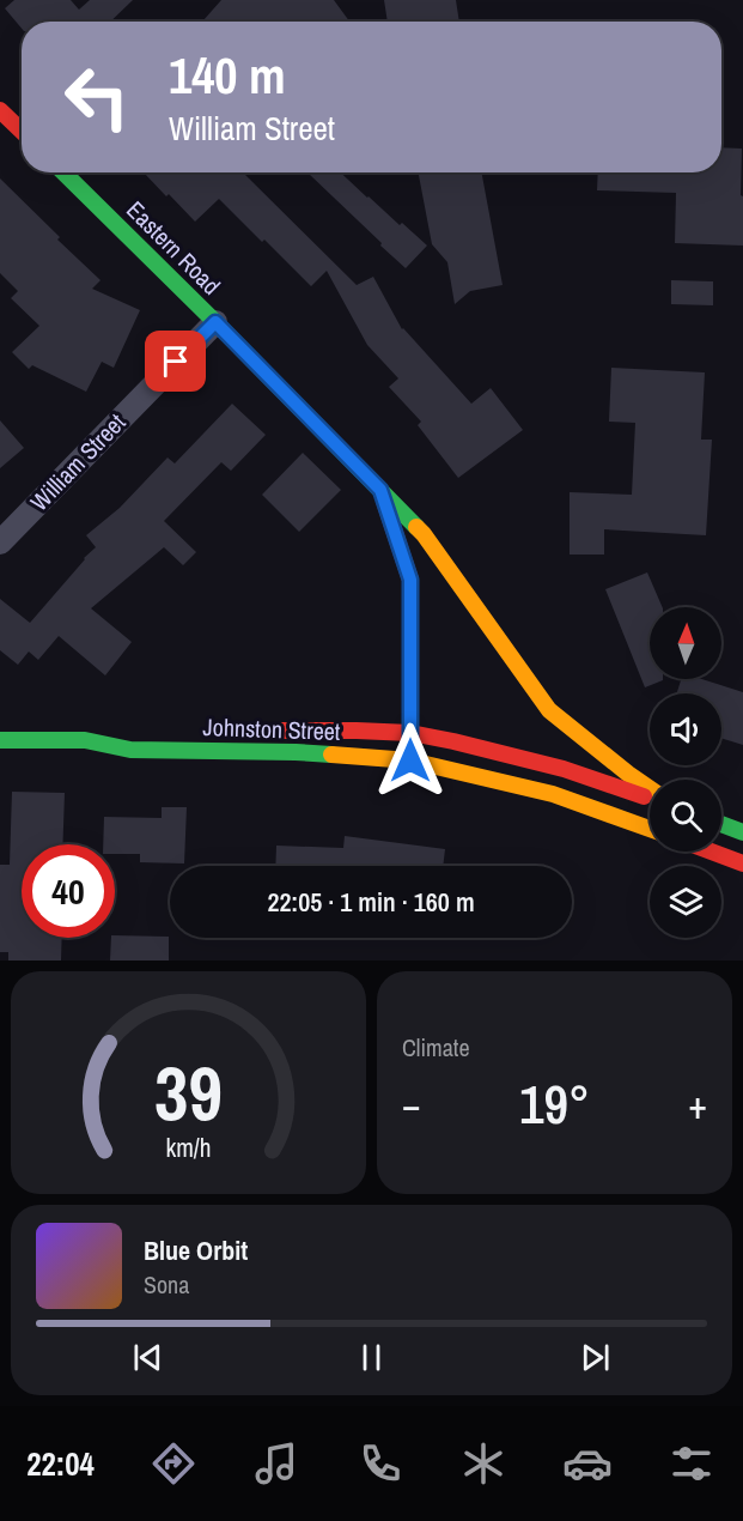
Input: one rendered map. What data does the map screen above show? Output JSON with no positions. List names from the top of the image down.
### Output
{
  "streets": {
    "main road": ["Eastern Road", "Johnston Street"],
    "street": ["William Street"]
  },
  "crossings": [
    ["Eastern Road", "William Street"],
    ["Eastern Road", "Johnston Street"]
  ],
  "north": "top",
  "page": {
    "turn": ["140 m", "William Street"],
    "limit": "40",
    "trip": "22:05 · 1 min · 160 m",
    "tile": "Climate",
    "heat": ["−", "19°", "+"],
    "song": ["Blue Orbit", "Sona"],
    "tabs": "22:04",
    "gauge": ["39", "km/h"]
  }
}
